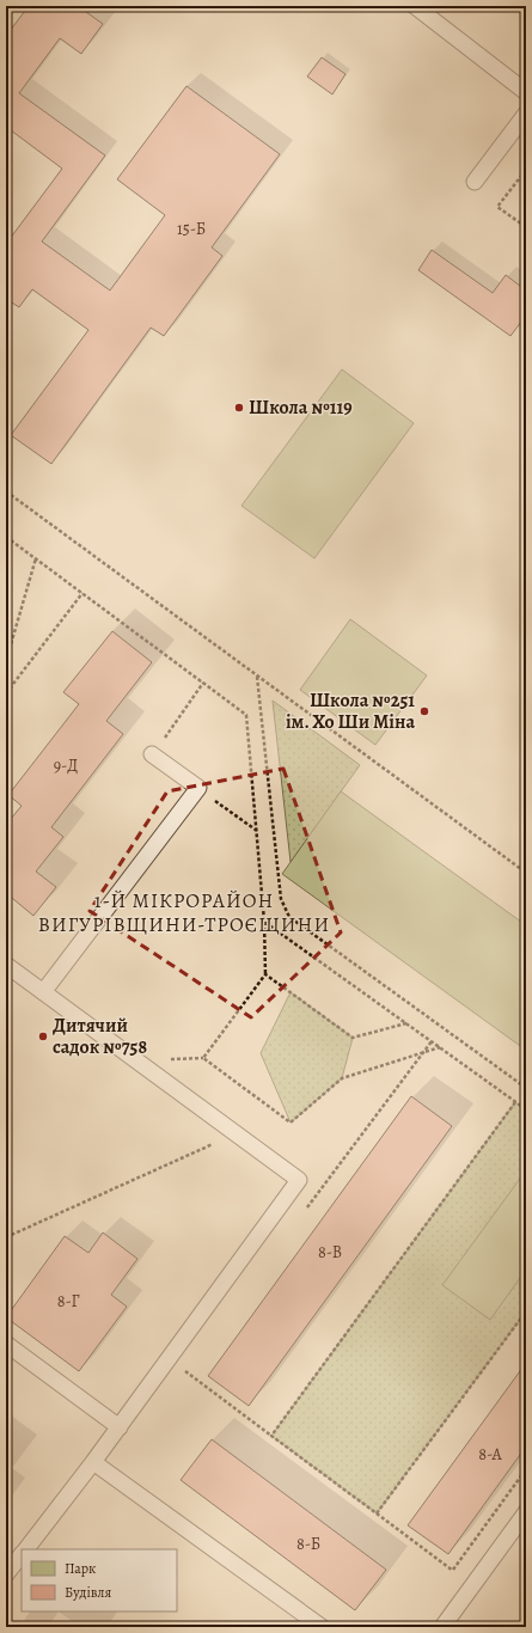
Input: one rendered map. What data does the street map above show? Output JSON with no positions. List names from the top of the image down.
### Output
{
  "districts": ["1-Й МІКРОРАЙОН ВИГУРІВЩИНИ-ТРОЄЩИНИ"],
  "places": ["Школа №119", "Школа №251 ім. Хо Ши Міна", "Дитячий садок №758"],
  "house_numbers": [
    "15-Б",
    "9-Д",
    "8-В",
    "8-Г",
    "8-А",
    "8-Б"
  ],
  "legend": ["Парк", "Будівля"]
}
